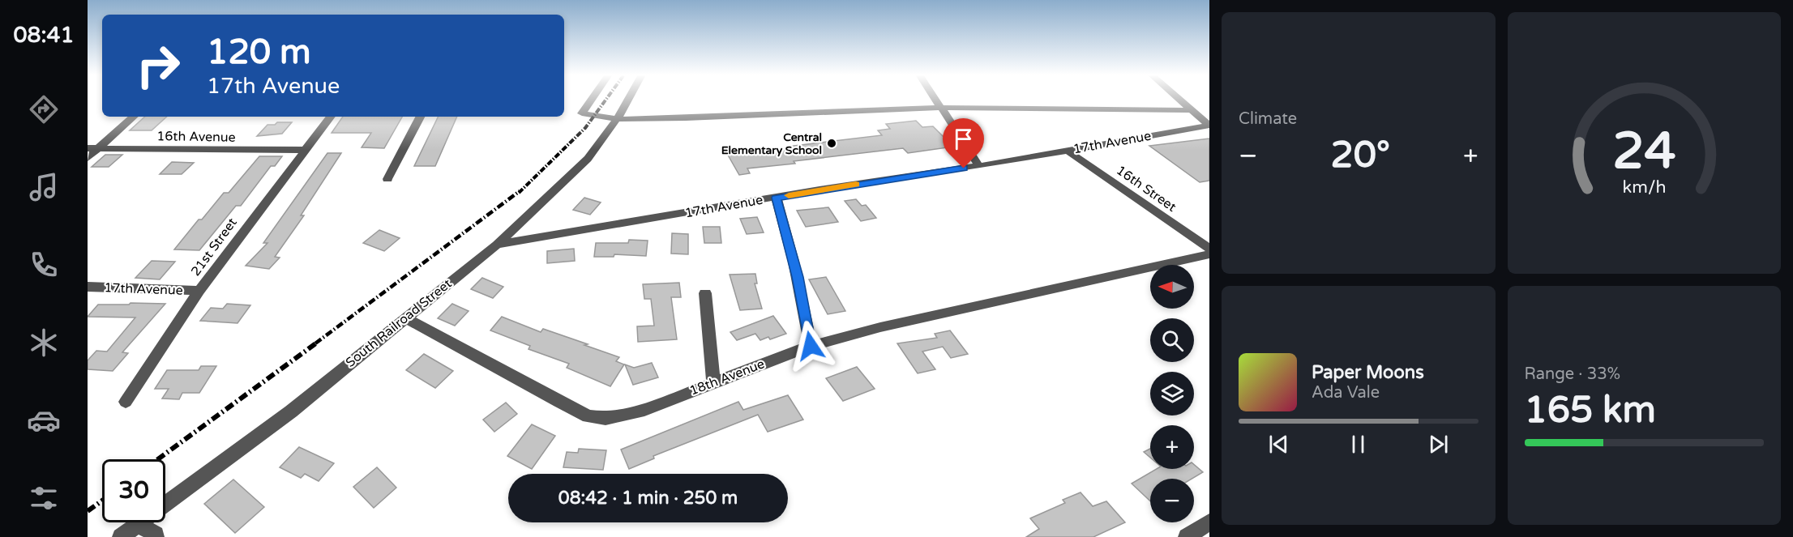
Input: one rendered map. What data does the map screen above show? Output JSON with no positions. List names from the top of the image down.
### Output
{
  "streets": {
    "street": [
      "16th Avenue",
      "17th Avenue",
      "16th Street",
      "21st Street",
      "South Railroad Street",
      "18th Avenue"
    ]
  },
  "crossings": [
    ["16th Avenue", "21st Street"],
    ["17th Avenue", "16th Street"],
    ["17th Avenue", "21st Street"],
    ["17th Avenue", "South Railroad Street"],
    ["South Railroad Street", "18th Avenue"]
  ],
  "places": ["Central Elementary School"],
  "north": "left",
  "page": {
    "tabs": "08:41",
    "tile": [
      "Climate",
      ["Range · 33%", "165 km"]
    ],
    "turn": ["120 m", "17th Avenue"],
    "heat": ["−", "20°", "+"],
    "map_buttons": ["+", "−"],
    "song": ["Paper Moons", "Ada Vale"],
    "limit": "30",
    "trip": "08:42 · 1 min · 250 m",
    "gauge": ["24", "km/h"]
  }
}
